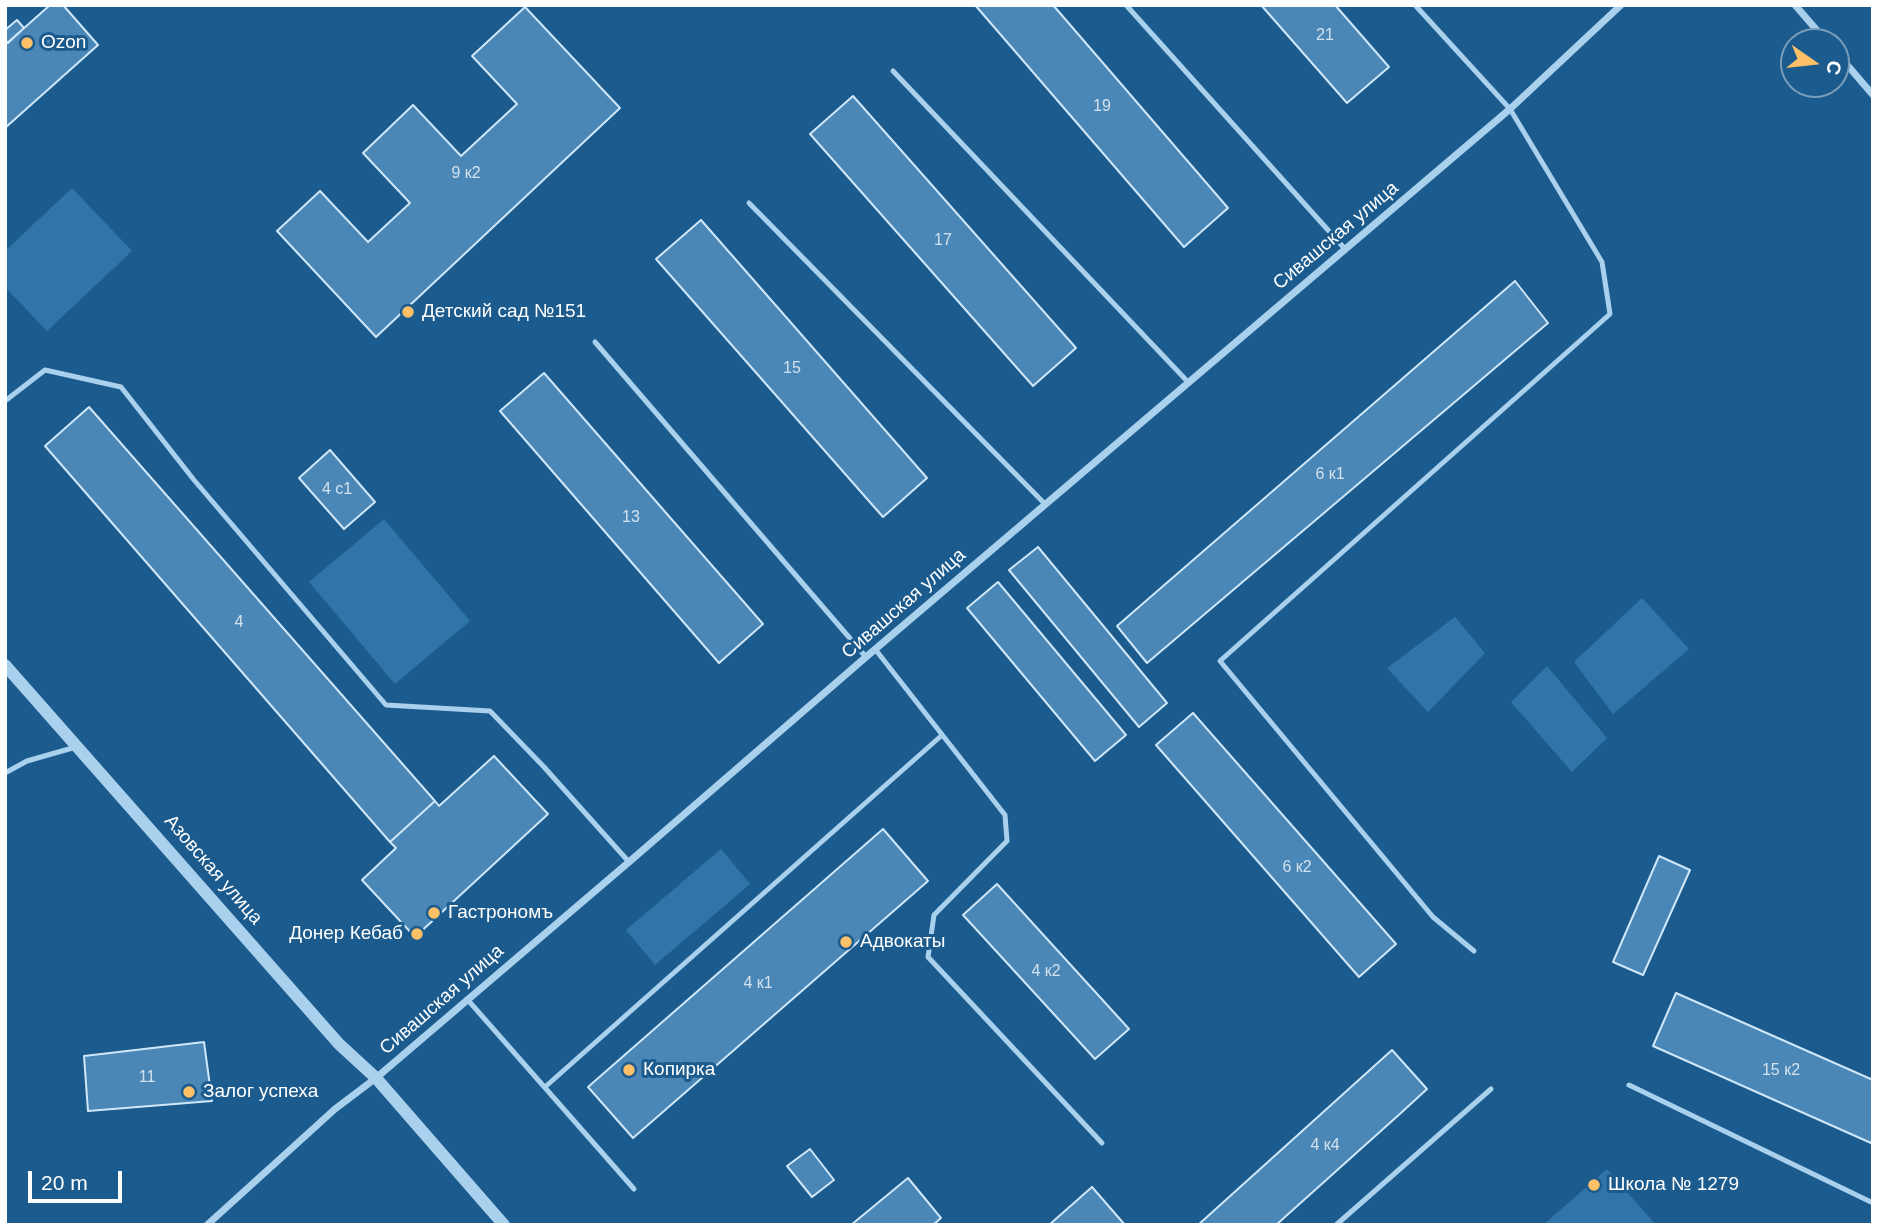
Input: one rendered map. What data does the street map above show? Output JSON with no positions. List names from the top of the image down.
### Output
{
  "streets": {
    "street": ["Сивашская улица", "Азовская улица"]
  },
  "crossings": [
    ["Сивашская улица", "Азовская улица"]
  ],
  "places": [
    "Ozon",
    "Детский сад №151",
    "Гастрономъ",
    "Донер Кебаб",
    "Адвокаты",
    "Копирка",
    "Залог успеха",
    "Школа № 1279"
  ],
  "house_numbers": [
    "21",
    "19",
    "9 к2",
    "17",
    "15",
    "6 к1",
    "4 с1",
    "13",
    "4",
    "6 к2",
    "4 к2",
    "4 к1",
    "15 к2",
    "11",
    "4 к4"
  ],
  "scale_bar": "20 m",
  "north": "right"
}
